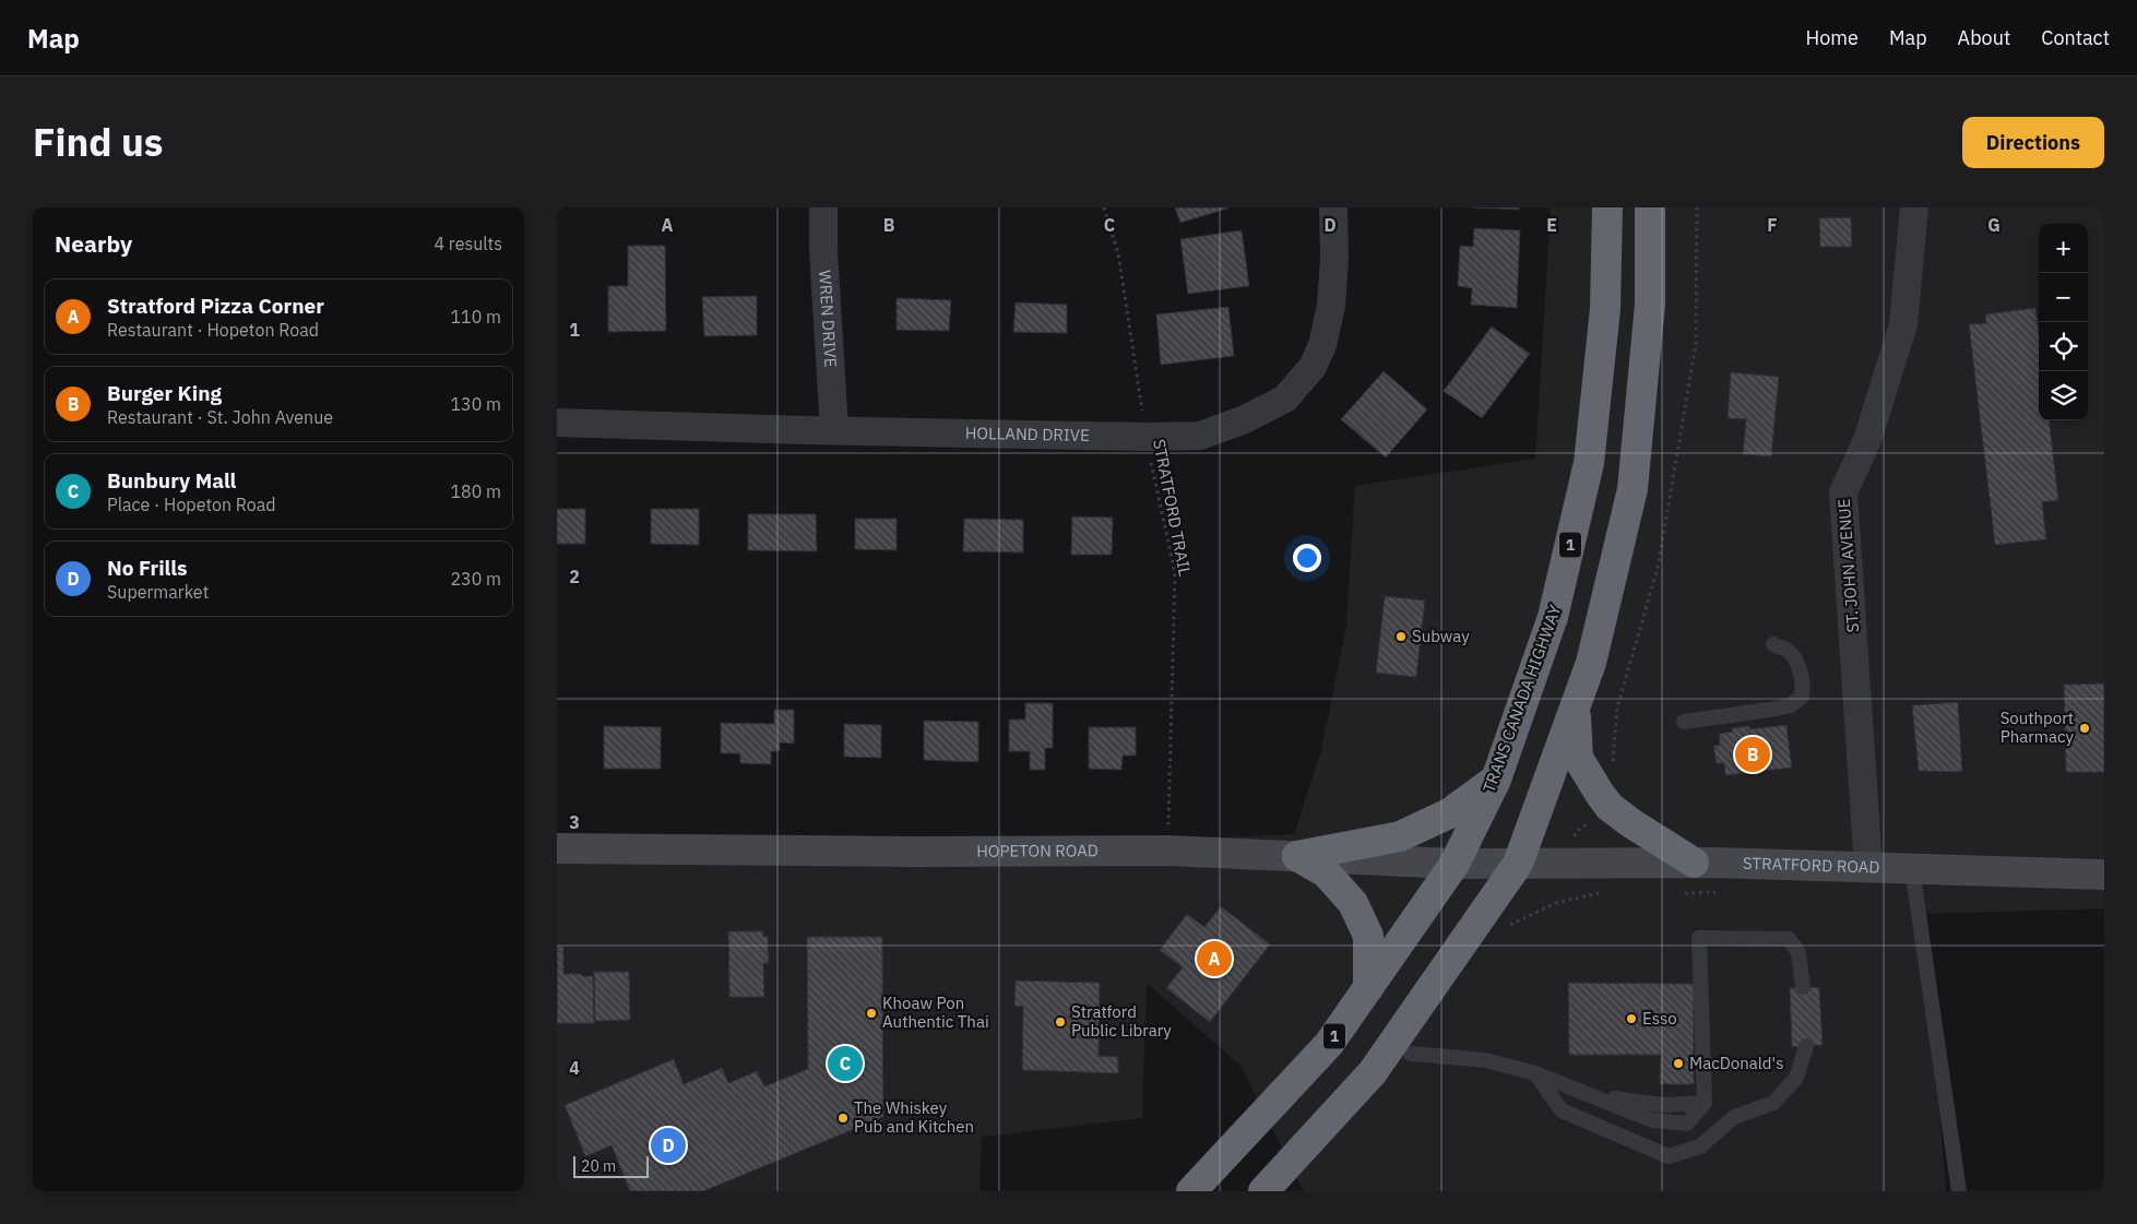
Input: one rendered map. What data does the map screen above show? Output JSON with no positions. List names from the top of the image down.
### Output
{
  "streets": {
    "highway": ["1", "TRANS CANADA HIGHWAY"],
    "main road": ["HOPETON ROAD", "STRATFORD ROAD"],
    "street": ["WREN DRIVE", "HOLLAND DRIVE", "ST. JOHN AVENUE"],
    "path": ["STRATFORD TRAIL"]
  },
  "crossings": [
    ["WREN DRIVE", "HOLLAND DRIVE"],
    ["HOLLAND DRIVE", "STRATFORD TRAIL"],
    ["STRATFORD TRAIL", "HOPETON ROAD"],
    ["ST. JOHN AVENUE", "STRATFORD ROAD"],
    ["TRANS CANADA HIGHWAY", "HOPETON ROAD"],
    ["HOPETON ROAD", "STRATFORD ROAD"]
  ],
  "places": [
    "Subway",
    "Southport Pharmacy",
    "Khoaw Pon Authentic Thai",
    "Esso",
    "Stratford Public Library",
    "MacDonald's",
    "The Whiskey Pub and Kitchen"
  ],
  "scale_bar": "20 m",
  "page": {
    "header": "Map",
    "nav": [
      "Home",
      "Map",
      "About",
      "Contact"
    ],
    "title": "Find us",
    "buttons": "Directions",
    "heading": ["Nearby", "4 results"],
    "map_buttons": ["+", "−"],
    "list": [
      {
        "mark": "A",
        "name": "Stratford Pizza Corner",
        "note": "Restaurant · Hopeton Road",
        "value": "110 m"
      },
      {
        "mark": "B",
        "name": "Burger King",
        "note": "Restaurant · St. John Avenue",
        "value": "130 m"
      },
      {
        "mark": "C",
        "name": "Bunbury Mall",
        "note": "Place · Hopeton Road",
        "value": "180 m"
      },
      {
        "mark": "D",
        "name": "No Frills",
        "note": "Supermarket",
        "value": "230 m"
      }
    ],
    "pins": [
      "B",
      "A",
      "C",
      "D"
    ],
    "scale": "20 m"
  },
  "grid": {
    "columns": [
      "A",
      "B",
      "C",
      "D",
      "E",
      "F",
      "G"
    ],
    "rows": [
      "1",
      "2",
      "3",
      "4"
    ]
  }
}
